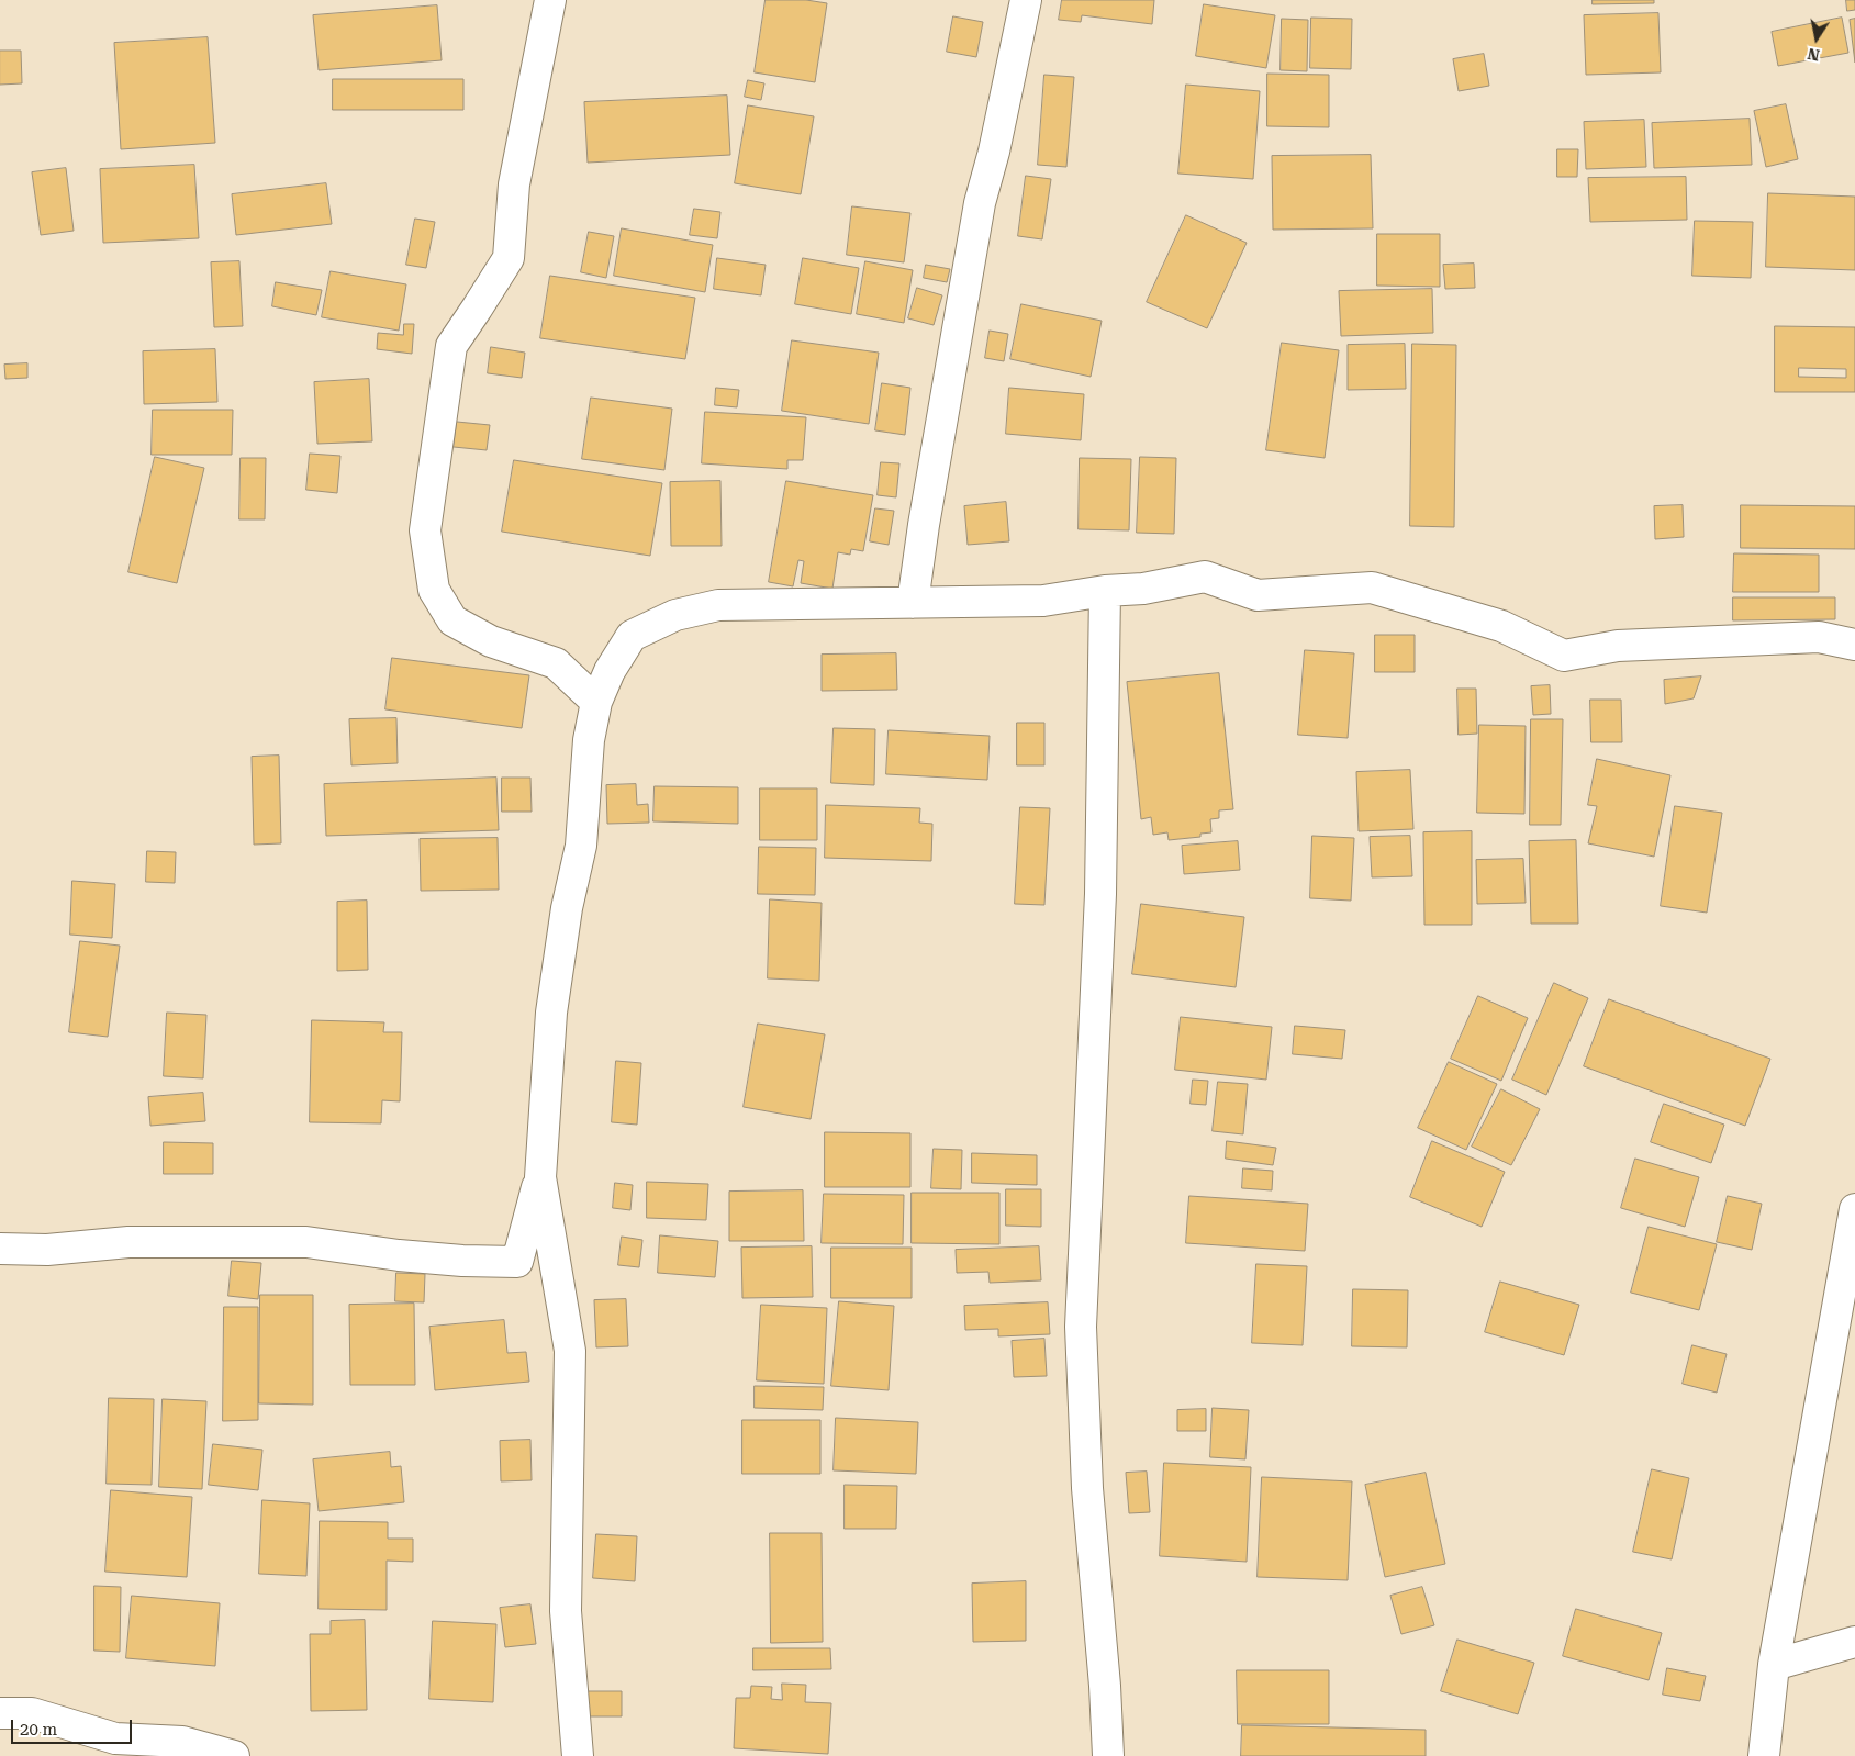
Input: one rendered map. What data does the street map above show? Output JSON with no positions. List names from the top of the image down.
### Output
{
  "scale_bar": "20 m",
  "north": "bottom"
}
